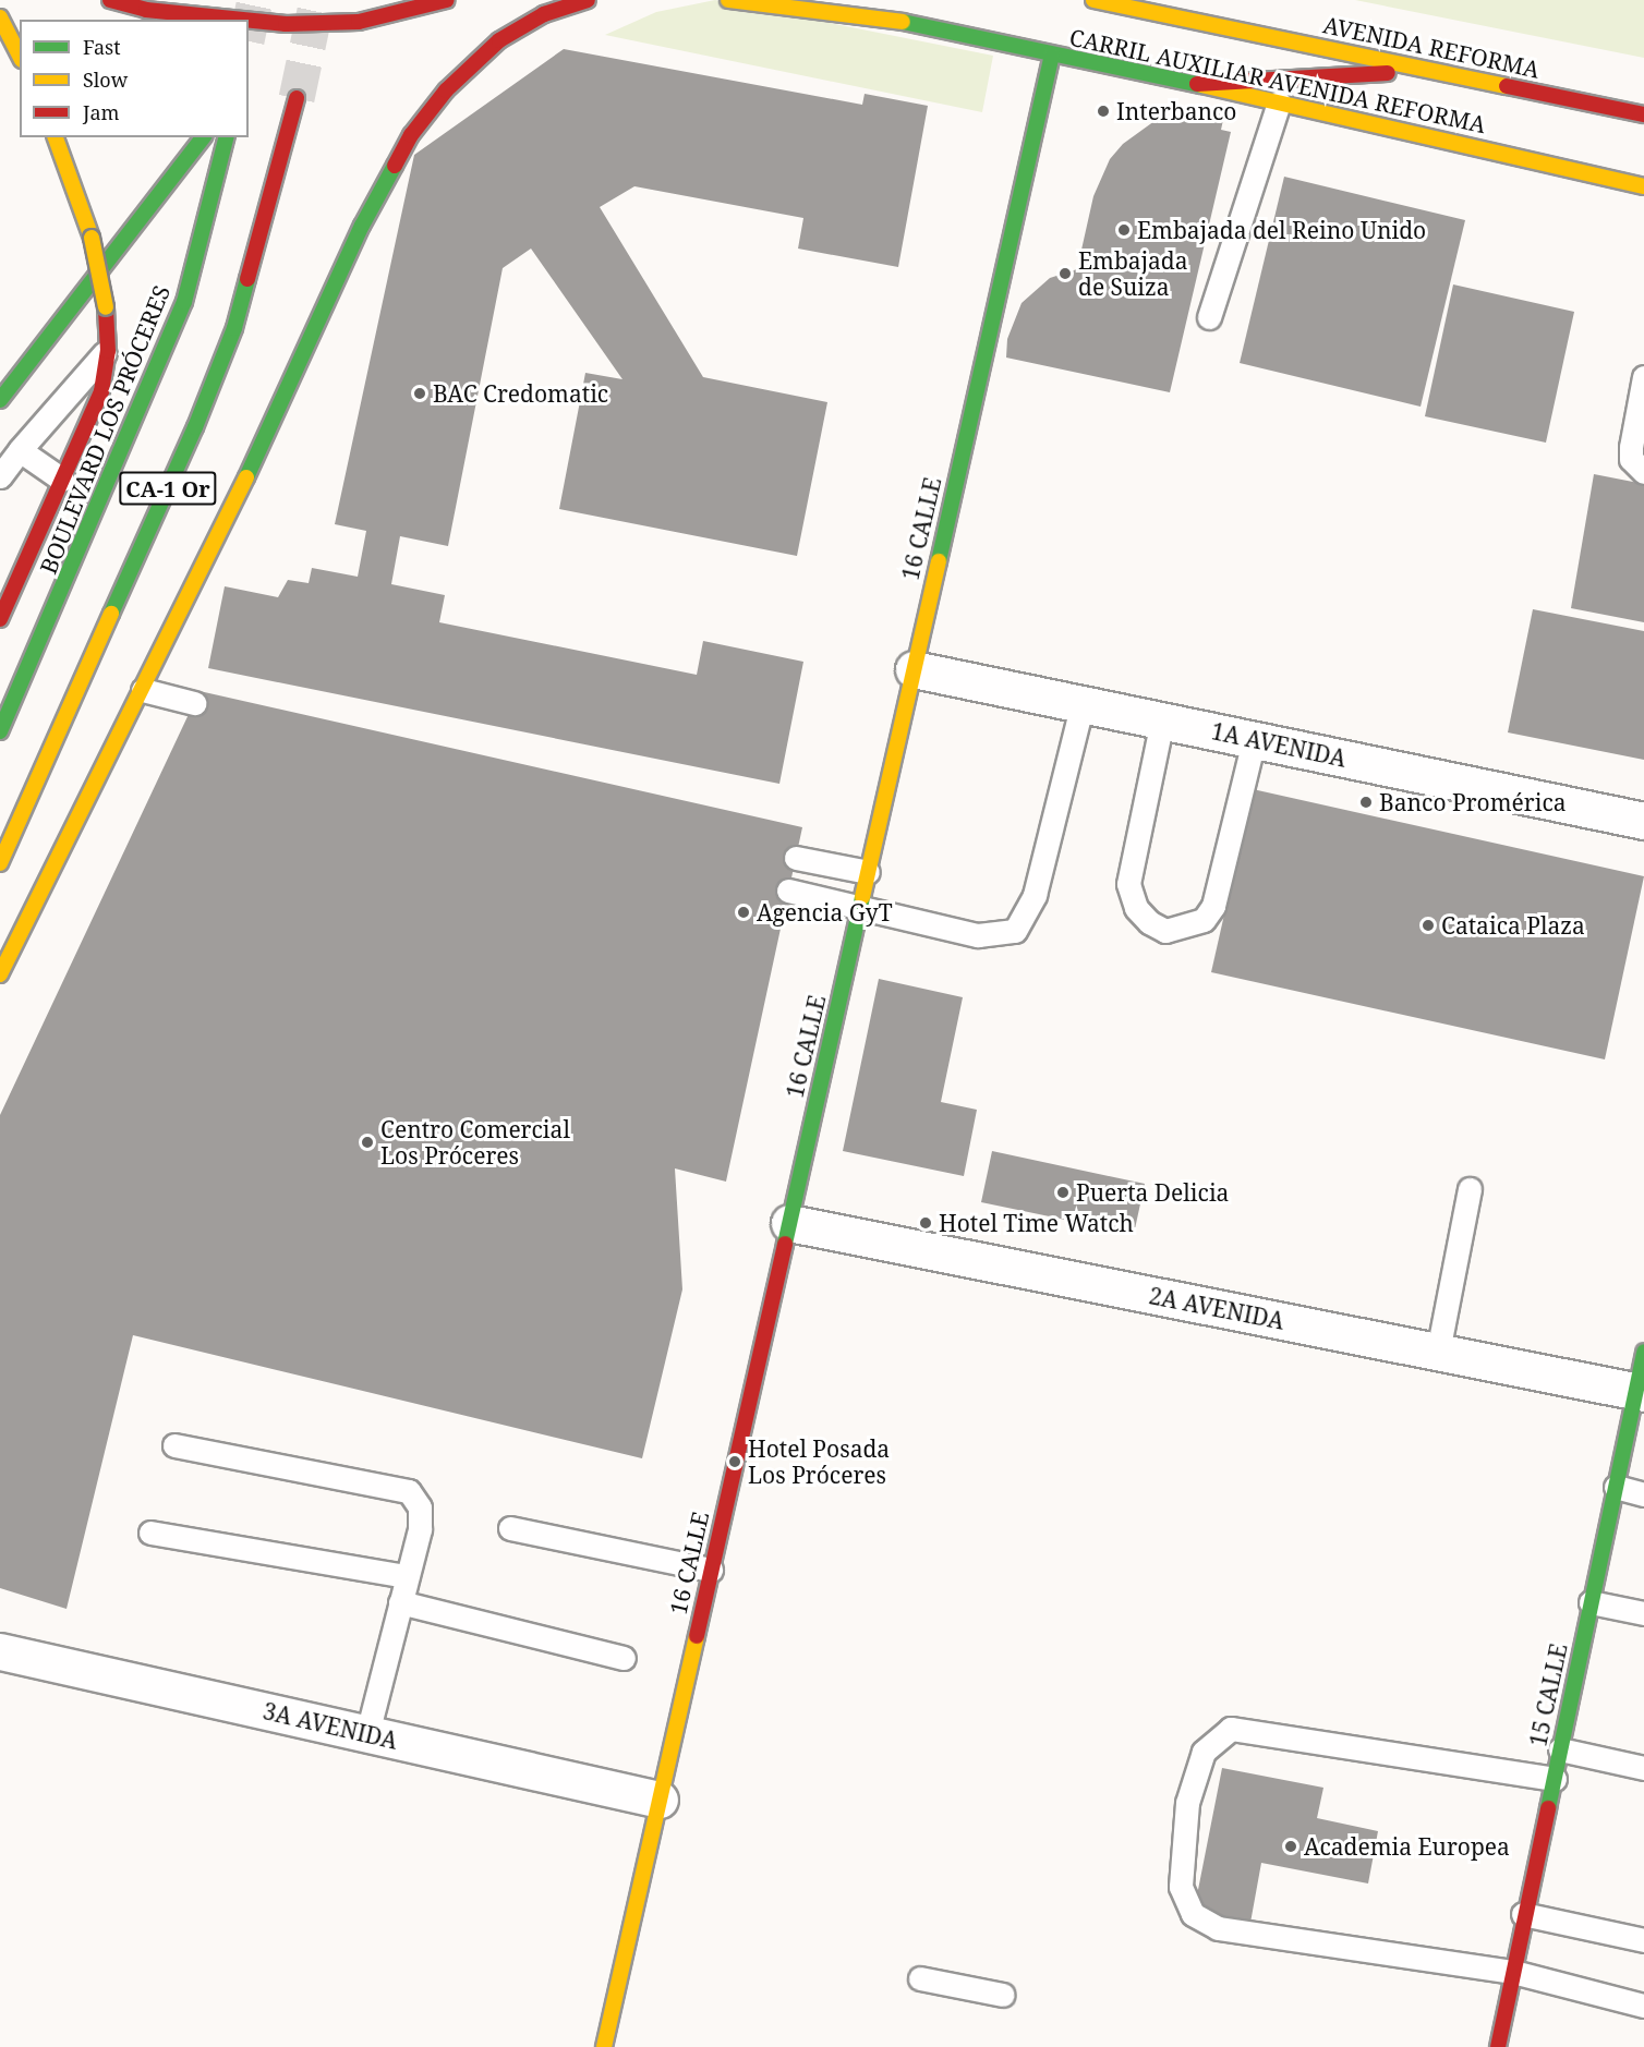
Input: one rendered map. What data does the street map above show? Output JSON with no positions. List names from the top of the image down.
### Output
{
  "streets": {
    "main road": [
      "AVENIDA REFORMA",
      "CARRIL AUXILIAR AVENIDA REFORMA",
      "BOULEVARD LOS PRÓCERES",
      "CA-1 Or",
      "16 CALLE",
      "15 CALLE"
    ],
    "street": ["1A AVENIDA", "2A AVENIDA", "3A AVENIDA"]
  },
  "crossings": [
    ["CARRIL AUXILIAR AVENIDA REFORMA", "16 CALLE"],
    ["16 CALLE", "1A AVENIDA"],
    ["16 CALLE", "2A AVENIDA"],
    ["16 CALLE", "3A AVENIDA"],
    ["2A AVENIDA", "15 CALLE"]
  ],
  "places": [
    "Interbanco",
    "Embajada del Reino Unido",
    "Embajada de Suiza",
    "BAC Credomatic",
    "Banco Promérica",
    "Agencia GyT",
    "Cataica Plaza",
    "Centro Comercial Los Próceres",
    "Puerta Delicia",
    "Hotel Time Watch",
    "Hotel Posada Los Próceres",
    "Academia Europea"
  ],
  "legend": ["Fast", "Slow", "Jam"]
}
